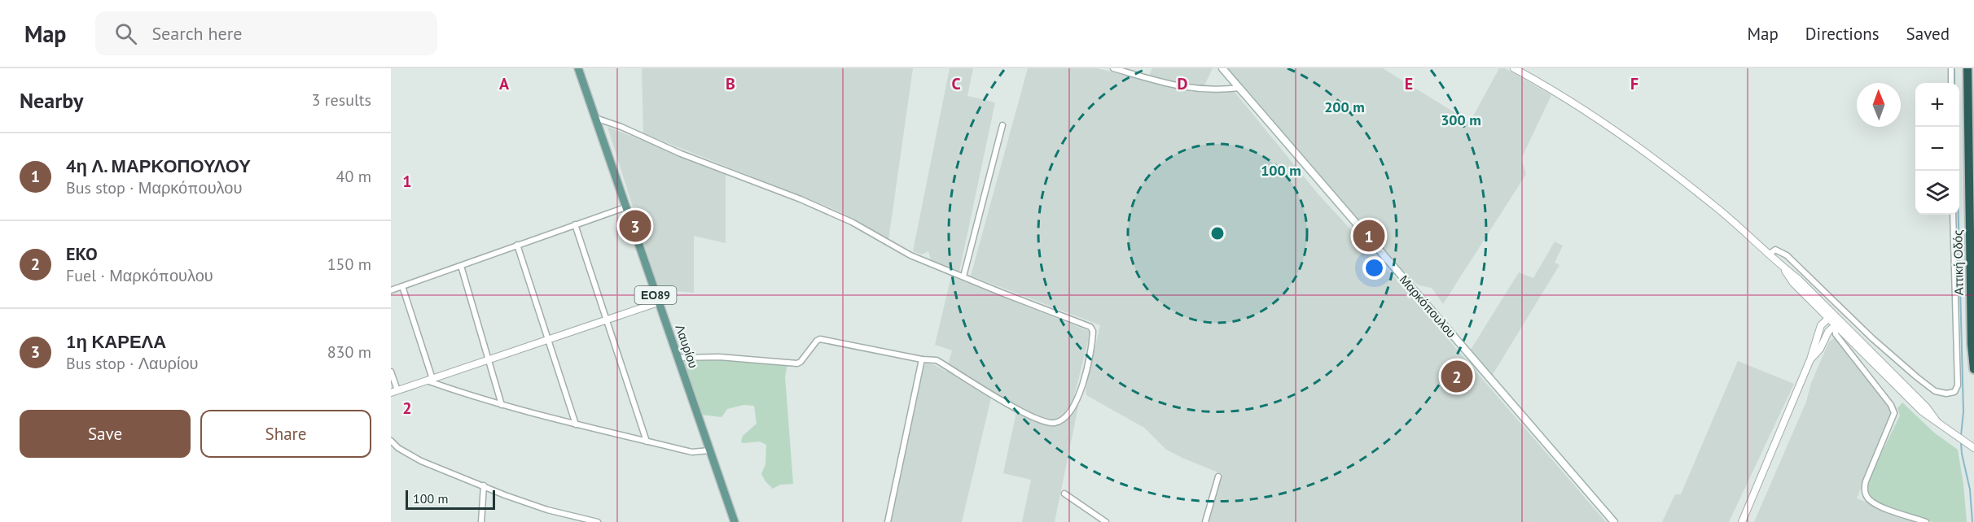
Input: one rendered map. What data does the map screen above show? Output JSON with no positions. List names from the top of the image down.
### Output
{
  "streets": {
    "highway": ["Αττική Οδός"],
    "main road": ["ΕΟ89", "Μαρκόπουλου", "Λαυρίου"]
  },
  "scale_bar": "100 m",
  "north": "top",
  "page": {
    "header": "Map",
    "search": "Search here",
    "nav": ["Map", "Directions", "Saved"],
    "heading": ["Nearby", "3 results"],
    "map_buttons": ["+", "−"],
    "list": [
      {
        "mark": "1",
        "name": "4η Λ. ΜΑΡΚΟΠΟΥΛΟΥ",
        "note": "Bus stop · Μαρκόπουλου",
        "value": "40 m"
      },
      {
        "mark": "2",
        "name": "EKO",
        "note": "Fuel · Μαρκόπουλου",
        "value": "150 m"
      },
      {
        "mark": "3",
        "name": "1η ΚΑΡΕΛΑ",
        "note": "Bus stop · Λαυρίου",
        "value": "830 m"
      }
    ],
    "pins": ["3", "1", "2"],
    "buttons": ["Save", "Share"],
    "scale": "100 m"
  },
  "grid": {
    "columns": [
      "A",
      "B",
      "C",
      "D",
      "E",
      "F"
    ],
    "rows": ["1", "2"]
  },
  "rings": ["200 m", "300 m", "100 m"]
}
